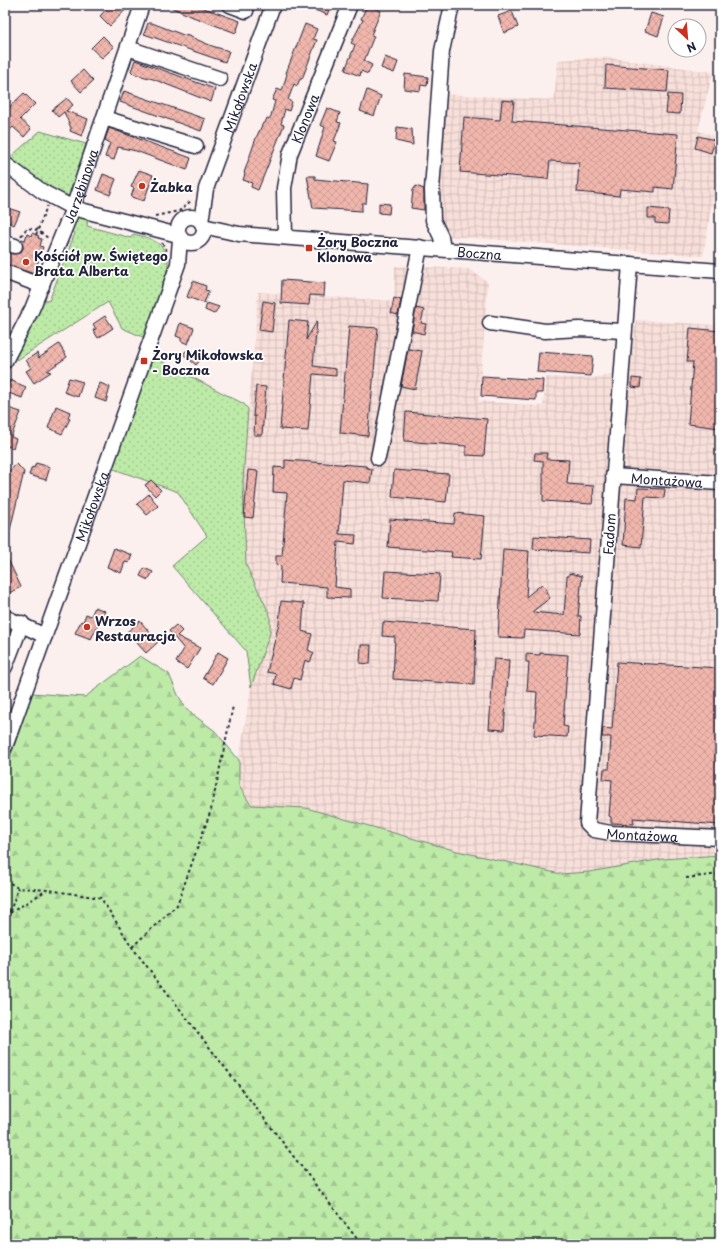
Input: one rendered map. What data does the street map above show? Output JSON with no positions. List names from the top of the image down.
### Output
{
  "streets": {
    "street": [
      "Mikołowska",
      "Klonowa",
      "Jarzębinowa",
      "Boczna",
      "Montażowa",
      "Fadom"
    ]
  },
  "crossings": [
    ["Mikołowska", "Boczna"],
    ["Klonowa", "Boczna"],
    ["Boczna", "Fadom"],
    ["Montażowa", "Fadom"]
  ],
  "places": {
    "other": ["Żabka", "Kościół pw. Świętego Brata Alberta", "Wrzos Restauracja"],
    "transit": ["Żory Boczna Klonowa", "Żory Mikołowska - Boczna"]
  },
  "north": "bottom right"
}
